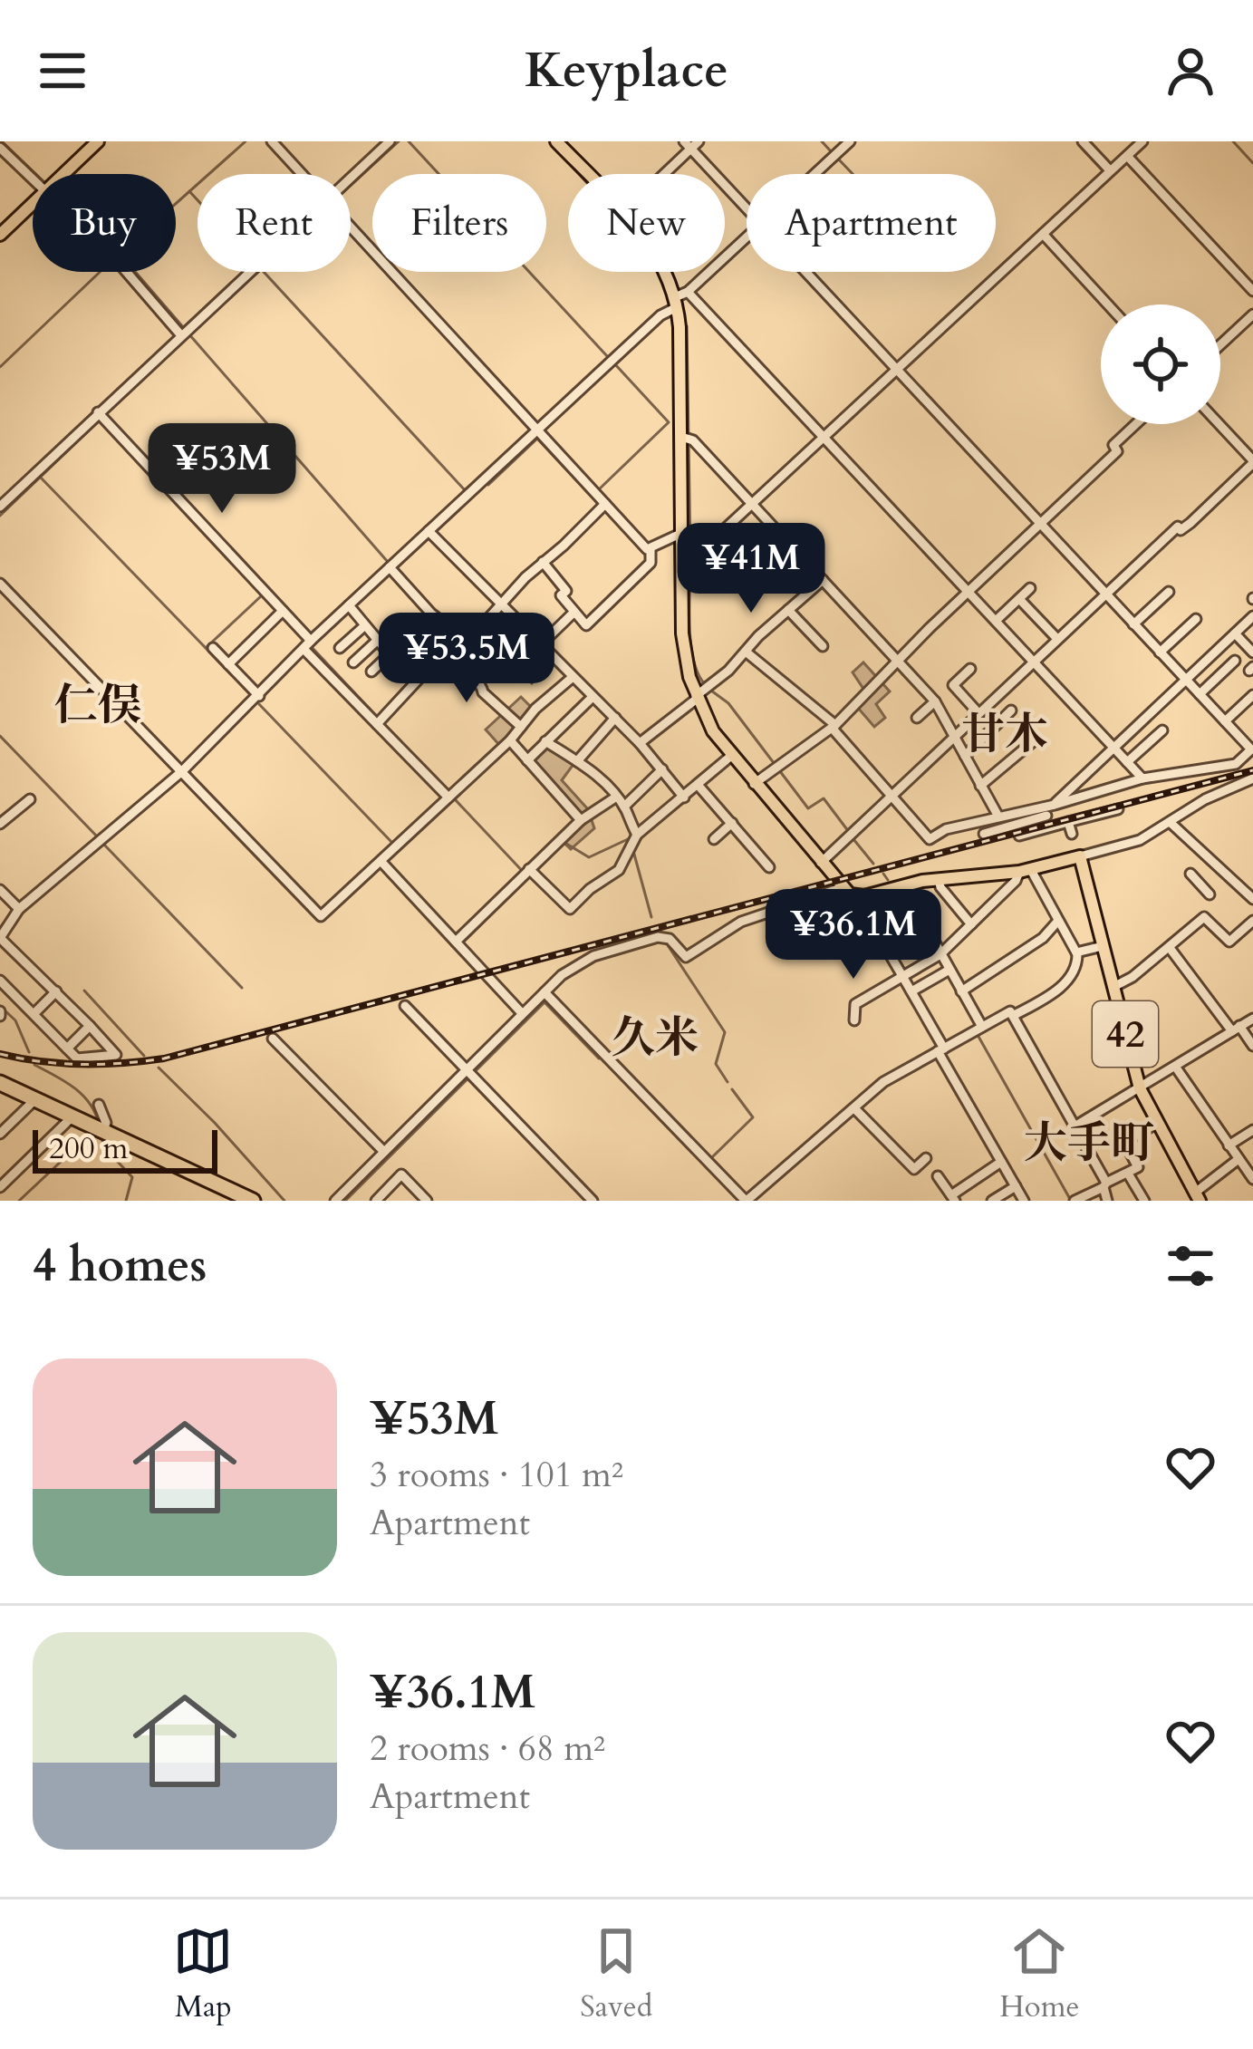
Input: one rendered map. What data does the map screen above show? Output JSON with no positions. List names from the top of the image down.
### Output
{
  "streets": {
    "main road": ["42"]
  },
  "districts": [
    "仁俣",
    "甘木",
    "久米",
    "大手町"
  ],
  "scale_bar": "200 m",
  "page": {
    "header": "Keyplace",
    "chip": [
      "Buy",
      "Rent",
      "Filters",
      "New",
      "Apartment"
    ],
    "price": [
      "¥53M",
      "¥41M",
      "¥53.5M",
      "¥36.1M"
    ],
    "scale": "200 m",
    "heading": "4 homes",
    "list": [
      {
        "name": "¥53M",
        "note": "3 rooms · 101 m² · Apartment"
      },
      {
        "name": "¥36.1M",
        "note": "2 rooms · 68 m² · Apartment"
      }
    ],
    "tabs": ["Map", "Saved", "Home"]
  }
}
